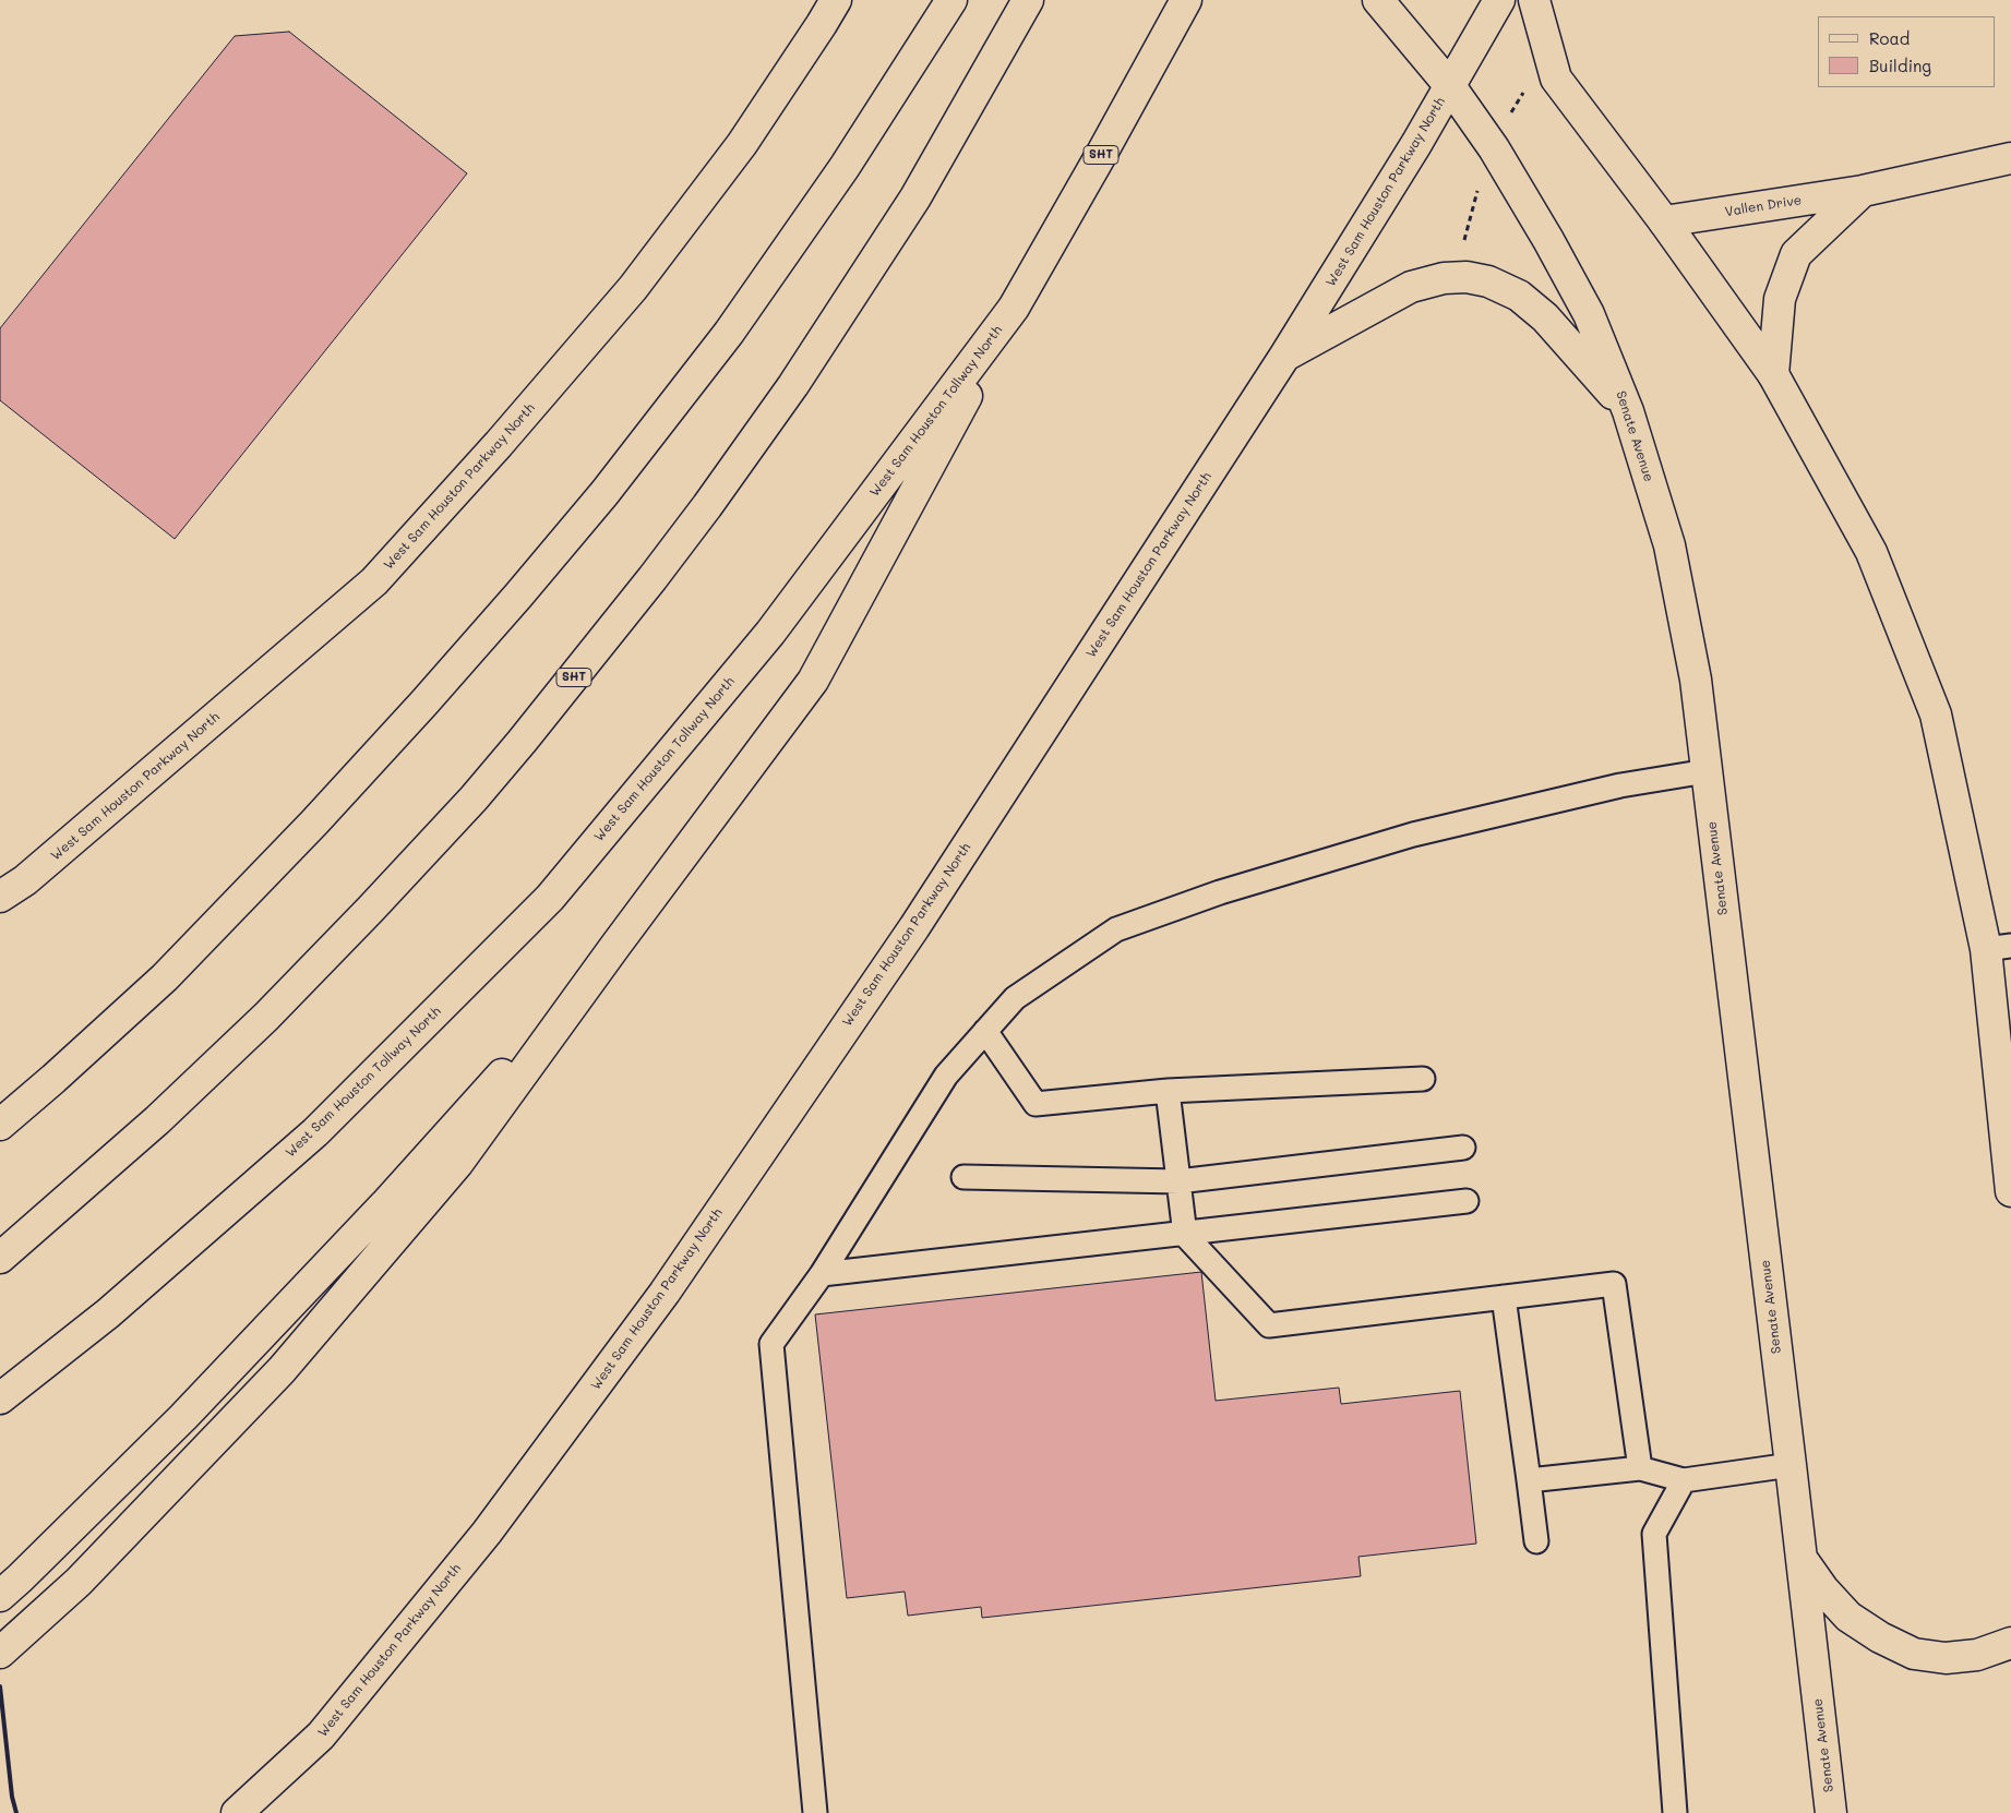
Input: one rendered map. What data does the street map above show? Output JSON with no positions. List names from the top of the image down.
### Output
{
  "streets": {
    "main road": [
      "SHT",
      "West Sam Houston Parkway North",
      "Vallen Drive",
      "West Sam Houston Tollway North",
      "Senate Avenue"
    ]
  },
  "crossings": [
    ["West Sam Houston Parkway North", "Senate Avenue"]
  ],
  "legend": ["Road", "Building"]
}
